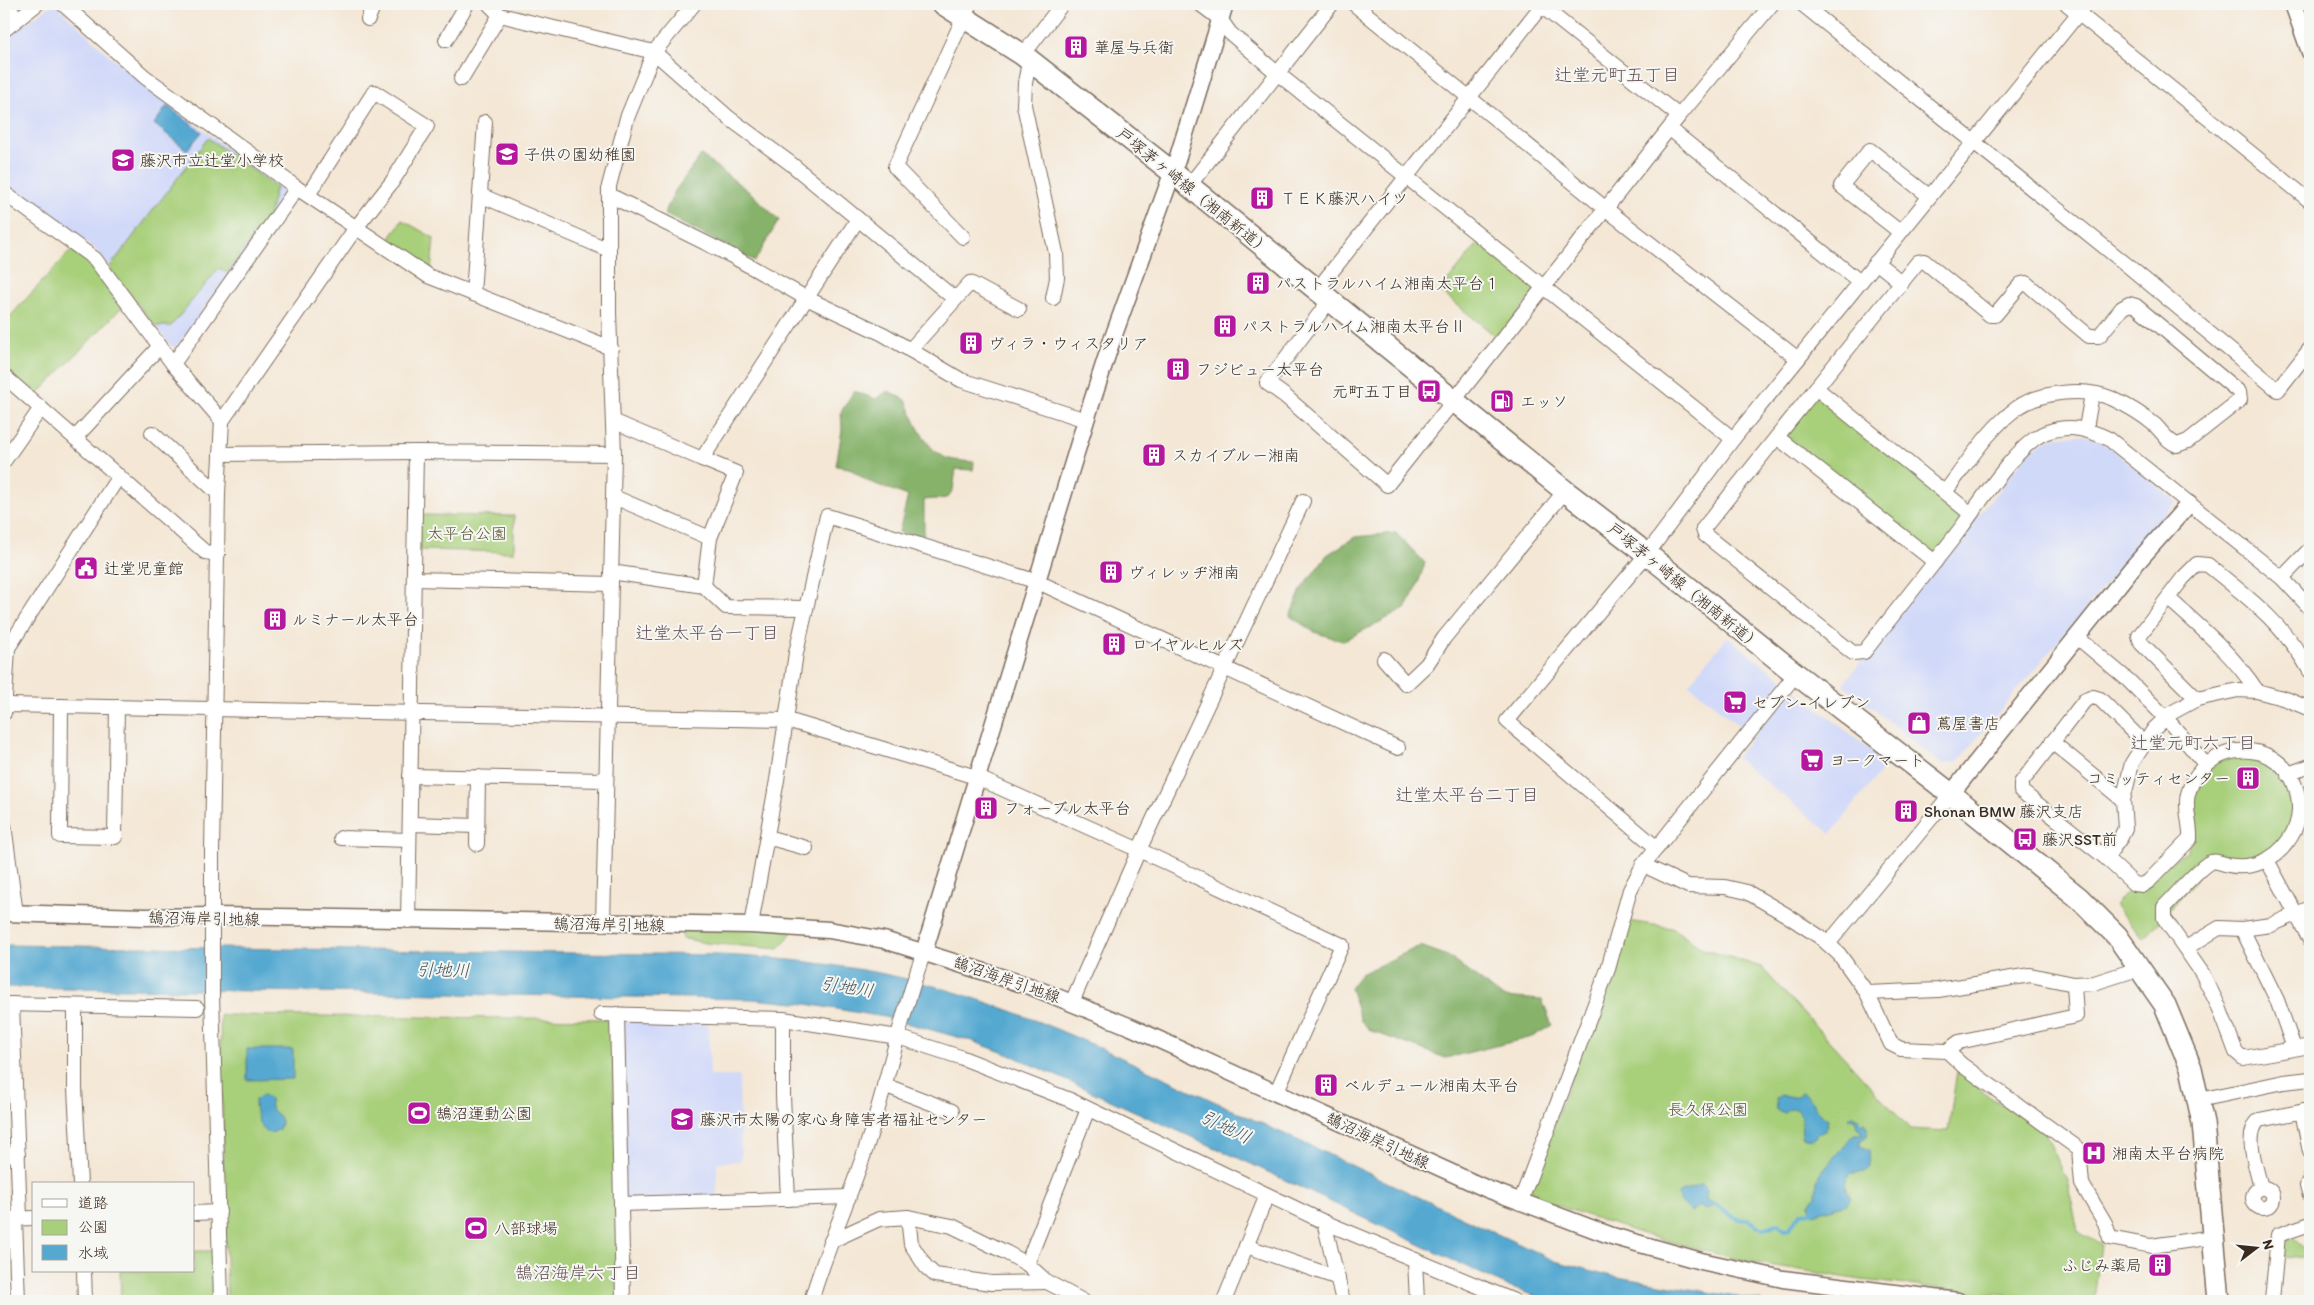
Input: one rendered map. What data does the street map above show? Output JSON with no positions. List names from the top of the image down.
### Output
{
  "streets": {
    "main road": ["戸塚茅ヶ崎線（湘南新道）"],
    "street": ["鵠沼海岸引地線"]
  },
  "districts": [
    "辻堂元町五丁目",
    "辻堂太平台一丁目",
    "辻堂元町六丁目",
    "辻堂太平台二丁目",
    "鵠沼海岸六丁目"
  ],
  "water": ["引地川"],
  "parks": ["太平台公園", "長久保公園"],
  "places": {
    "building": [
      "華屋与兵衛",
      "ＴＥＫ藤沢ハイツ",
      "パストラルハイム湘南太平台１",
      "パストラルハイム湘南太平台Ⅱ",
      "ヴィラ・ウィスタリア",
      "フジビュー太平台",
      "スカイブルー湘南",
      "ヴィレッヂ湘南",
      "ルミナール太平台",
      "ロイヤルヒルズ",
      "コミッティセンター",
      "フォーブル太平台",
      "Shonan BMW 藤沢支店",
      "ベルデュール湘南太平台",
      "ふじみ薬局"
    ],
    "school or university": ["子供の園幼稚園", "藤沢市立辻堂小学校", "藤沢市太陽の家心身障害者福祉センター"],
    "bus stop": ["元町五丁目", "藤沢SST前"],
    "fuel station": ["エッソ"],
    "public building": ["辻堂児童館"],
    "supermarket": ["セブン-イレブン", "ヨークマート"],
    "shop": ["蔦屋書店"],
    "sports": ["鵠沼運動公園", "八部球場"],
    "hospital": ["湘南太平台病院"]
  },
  "legend": ["道路", "公園", "水域"],
  "north": "right"
}
